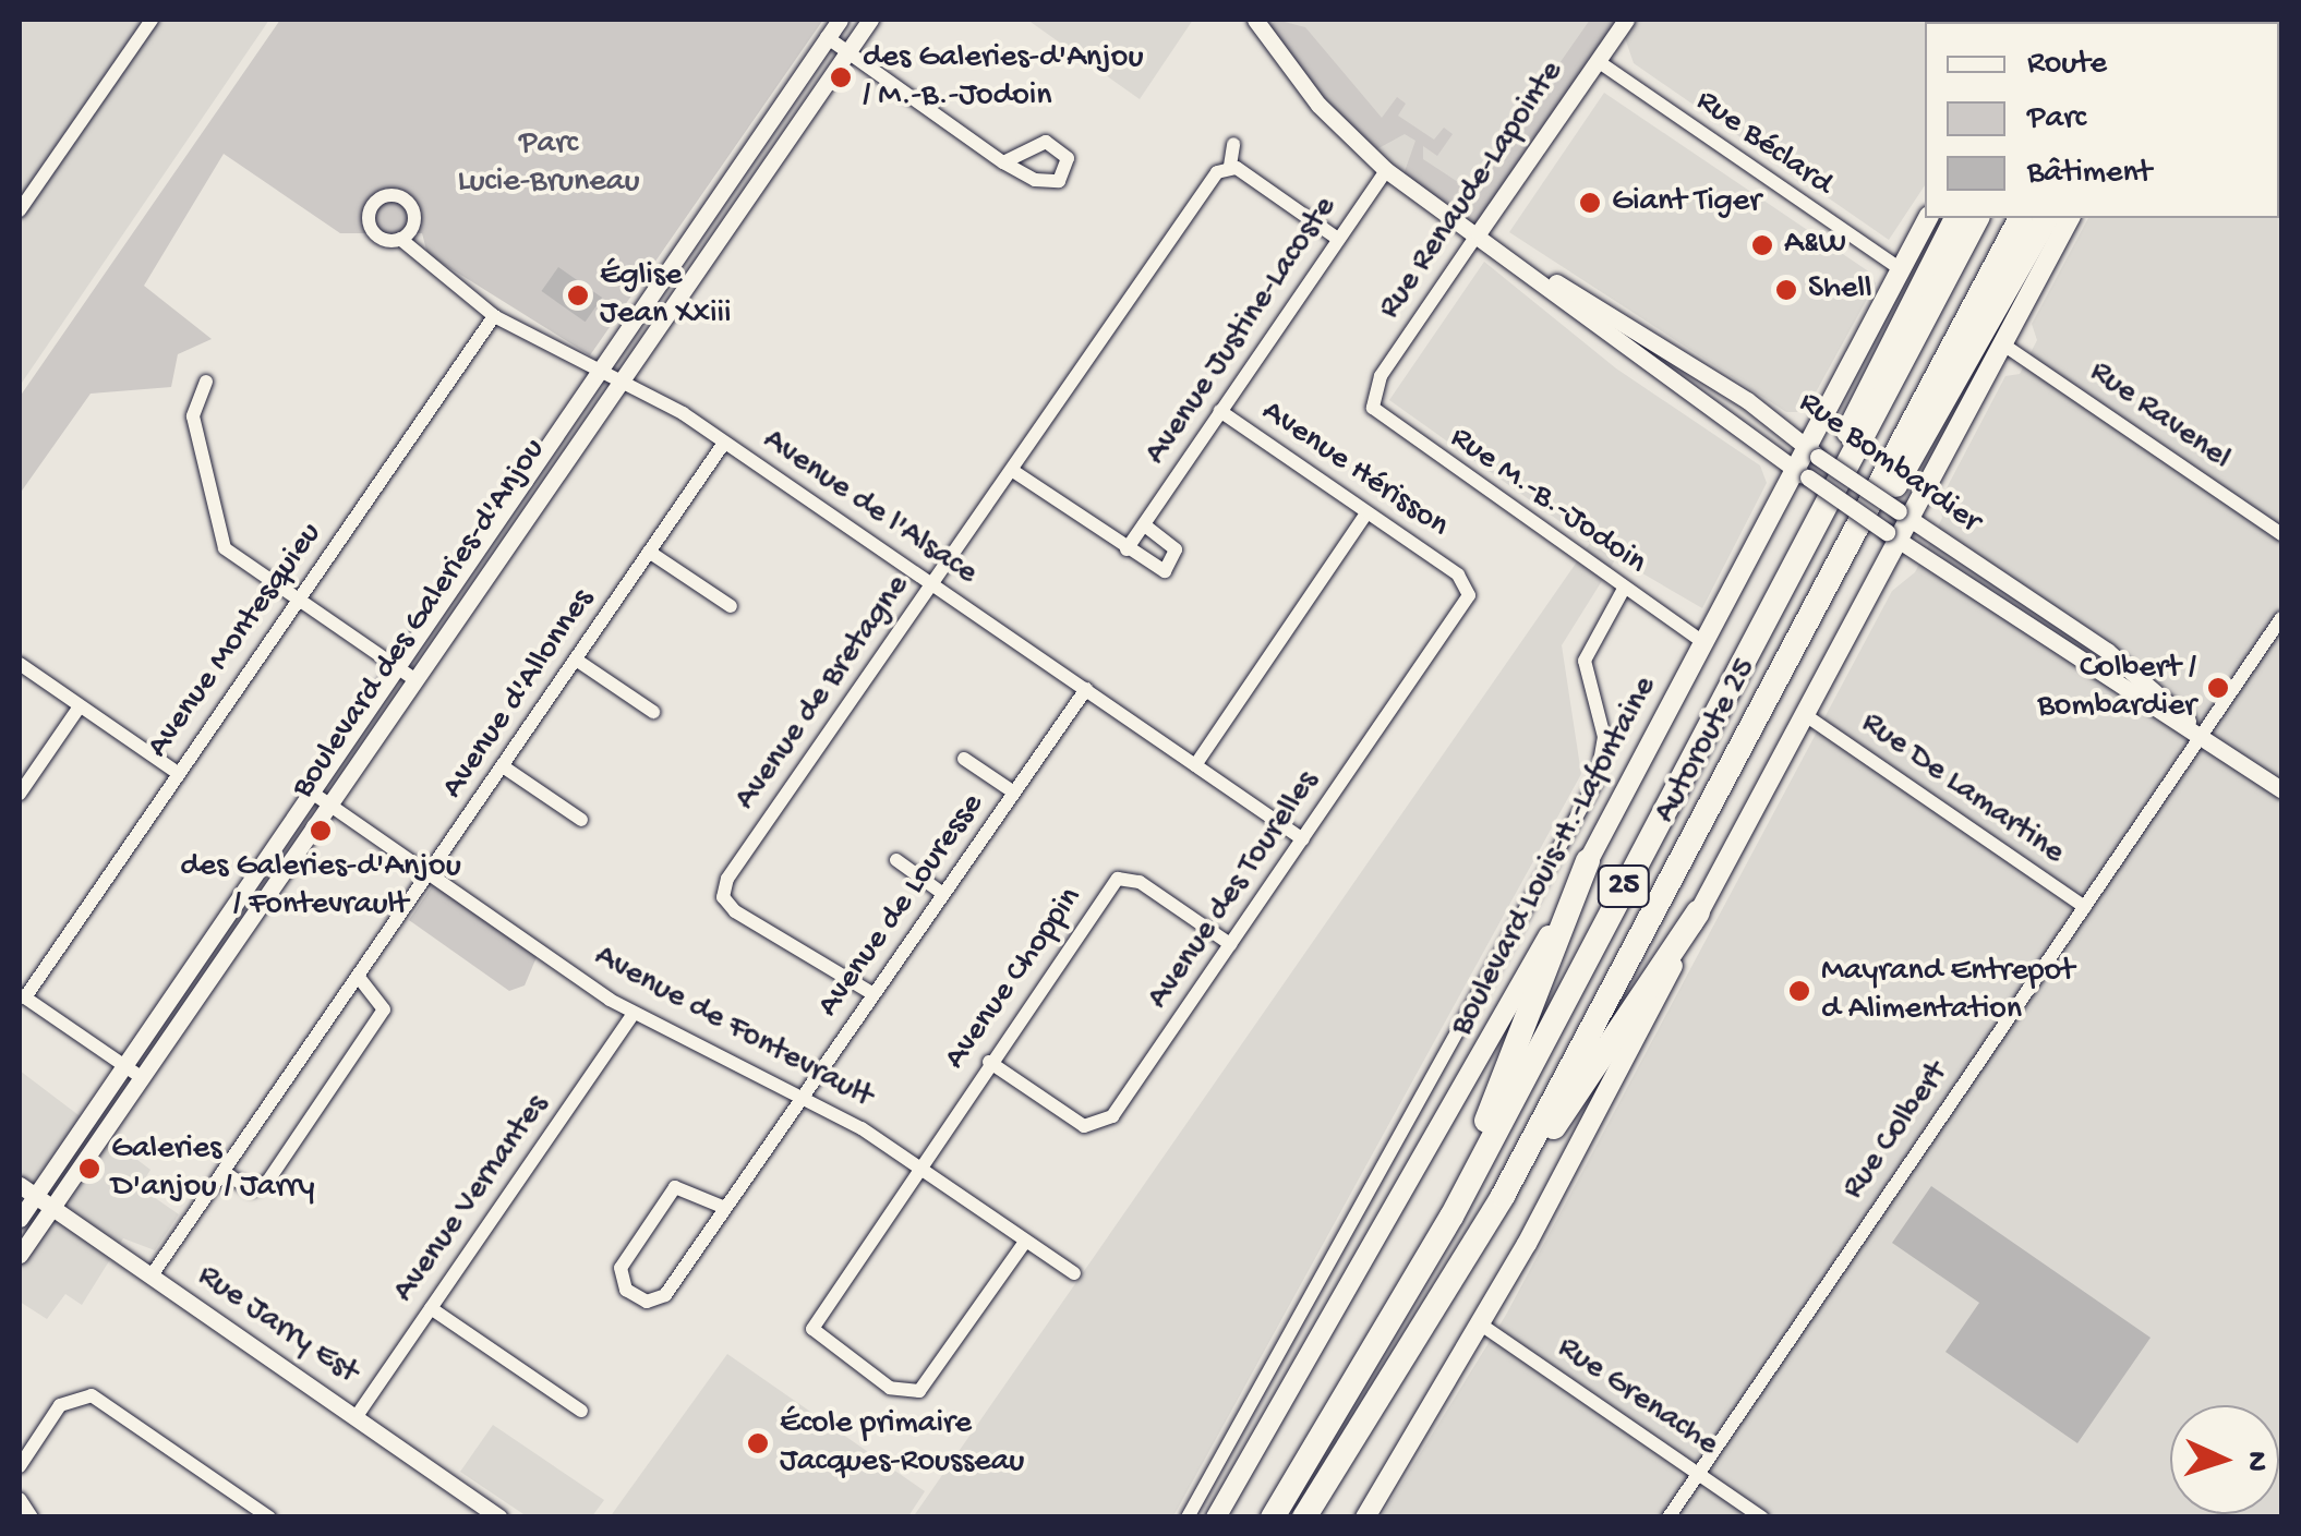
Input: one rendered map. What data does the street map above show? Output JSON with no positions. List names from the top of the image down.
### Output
{
  "streets": {
    "highway": ["Autoroute 25", "25"],
    "main road": ["Boulevard Louis-H.-Lafontaine"],
    "street": [
      "Rue Béclard",
      "Rue Renaude-Lapointe",
      "Avenue Justine-Lacoste",
      "Rue Ravenel",
      "Rue Bombardier",
      "Avenue Hérisson",
      "Rue M.-B.-Jodoin",
      "Avenue de l'Alsace",
      "Boulevard des Galeries-d'Anjou",
      "Avenue Montesquieu",
      "Avenue de Bretagne",
      "Avenue d'Allonnes",
      "Rue De Lamartine",
      "Avenue des Tourelles",
      "Avenue de Louresse",
      "Avenue Choppin",
      "Avenue de Fontevrault",
      "Rue Colbert",
      "Avenue Vernantes",
      "Rue Jarry Est",
      "Rue Grenache"
    ]
  },
  "crossings": [
    ["Rue Béclard", "Rue Renaude-Lapointe"],
    ["Rue Béclard", "Boulevard Louis-H.-Lafontaine"],
    ["Rue Renaude-Lapointe", "Rue Bombardier"],
    ["Rue Renaude-Lapointe", "Rue M.-B.-Jodoin"],
    ["Avenue Justine-Lacoste", "Rue Bombardier"],
    ["Avenue Justine-Lacoste", "Avenue Hérisson"],
    ["Rue Bombardier", "Boulevard Louis-H.-Lafontaine"],
    ["Rue Bombardier", "Rue Colbert"],
    ["Avenue Hérisson", "Avenue des Tourelles"],
    ["Rue M.-B.-Jodoin", "Boulevard Louis-H.-Lafontaine"],
    ["Avenue de l'Alsace", "Boulevard des Galeries-d'Anjou"],
    ["Avenue de l'Alsace", "Avenue Montesquieu"],
    ["Avenue de l'Alsace", "Avenue de Bretagne"],
    ["Avenue de l'Alsace", "Avenue d'Allonnes"],
    ["Avenue de l'Alsace", "Avenue des Tourelles"],
    ["Avenue de l'Alsace", "Avenue de Louresse"],
    ["Boulevard des Galeries-d'Anjou", "Avenue de Fontevrault"],
    ["Boulevard des Galeries-d'Anjou", "Rue Jarry Est"],
    ["Avenue de Bretagne", "Avenue de Louresse"],
    ["Avenue d'Allonnes", "Avenue de Fontevrault"],
    ["Avenue d'Allonnes", "Rue Jarry Est"],
    ["Rue De Lamartine", "Rue Colbert"],
    ["Avenue des Tourelles", "Avenue Choppin"],
    ["Avenue de Louresse", "Avenue de Fontevrault"],
    ["Avenue Choppin", "Avenue de Fontevrault"],
    ["Avenue de Fontevrault", "Avenue Vernantes"],
    ["Rue Colbert", "Rue Grenache"],
    ["Avenue Vernantes", "Rue Jarry Est"]
  ],
  "parks": ["Parc Lucie-Bruneau"],
  "places": [
    "des Galeries-d'Anjou / M.-B.-Jodoin",
    "Giant Tiger",
    "A&W",
    "Shell",
    "Église Jean Xxiii",
    "Colbert / Bombardier",
    "des Galeries-d'Anjou / Fontevrault",
    "Mayrand Entrepot d Alimentation",
    "Galeries D'anjou / Jarry",
    "École primaire Jacques-Rousseau"
  ],
  "legend": ["Route", "Parc", "Bâtiment"],
  "north": "right"
}
